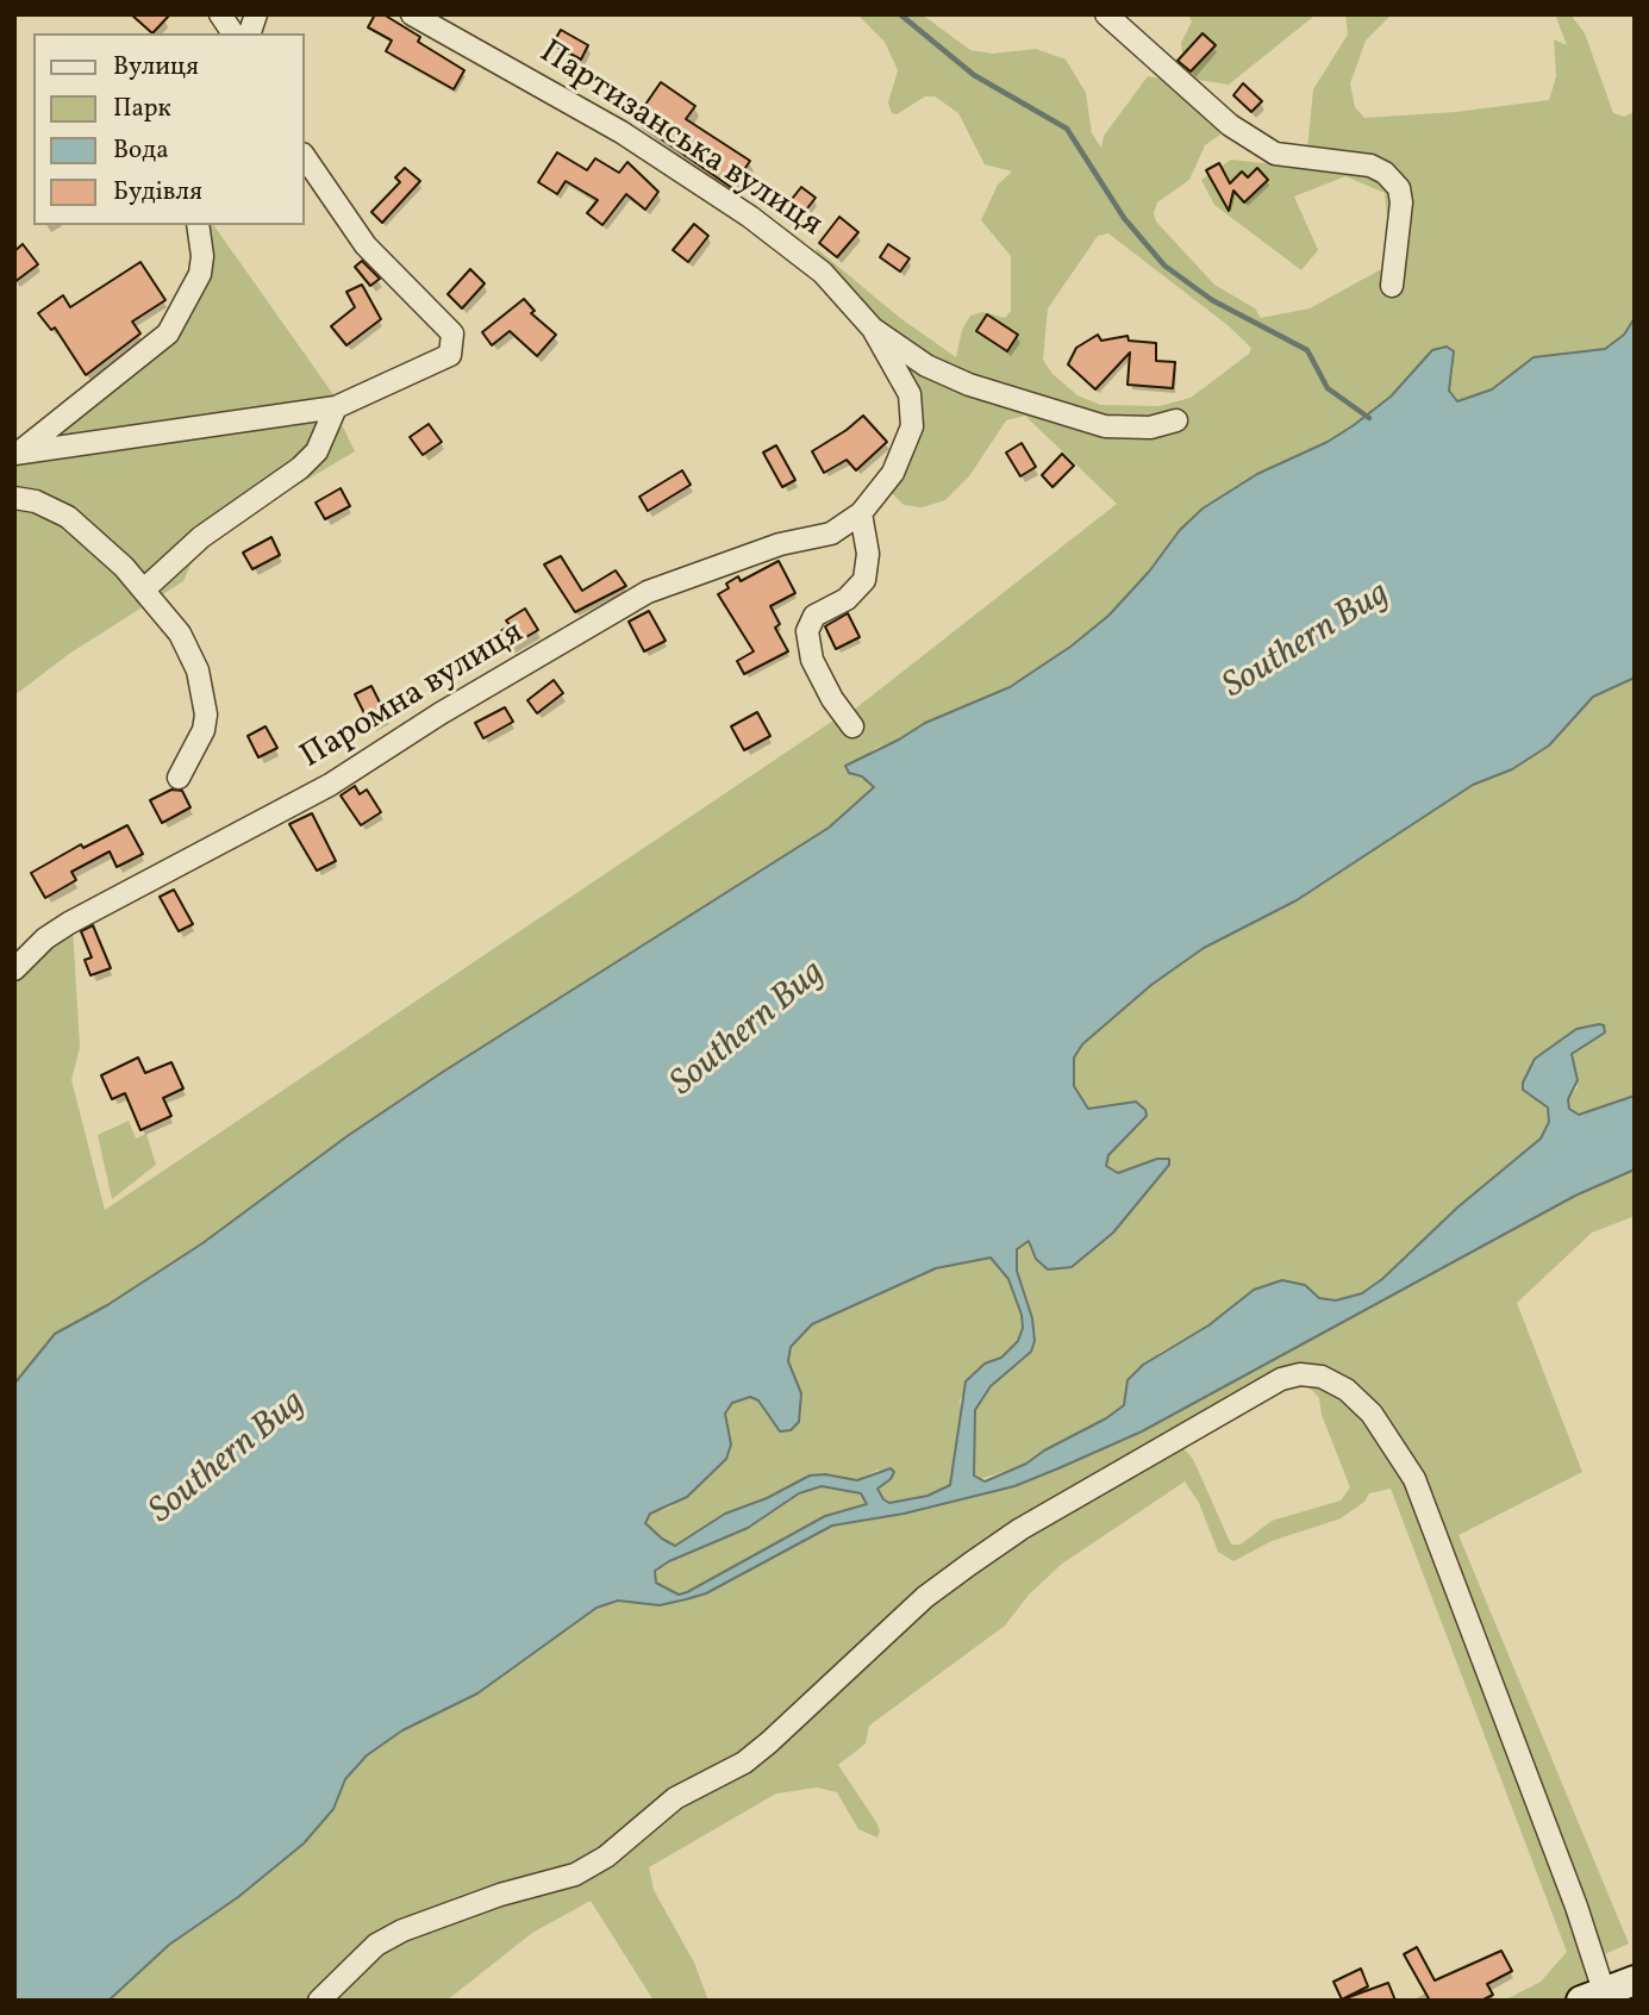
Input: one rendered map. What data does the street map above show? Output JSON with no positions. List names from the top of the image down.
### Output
{
  "streets": {
    "street": ["Партизанська вулиця", "Паромна вулиця"]
  },
  "crossings": [
    ["Партизанська вулиця", "Паромна вулиця"]
  ],
  "water": ["Southern Bug"],
  "legend": [
    "Вулиця",
    "Парк",
    "Вода",
    "Будівля"
  ]
}
